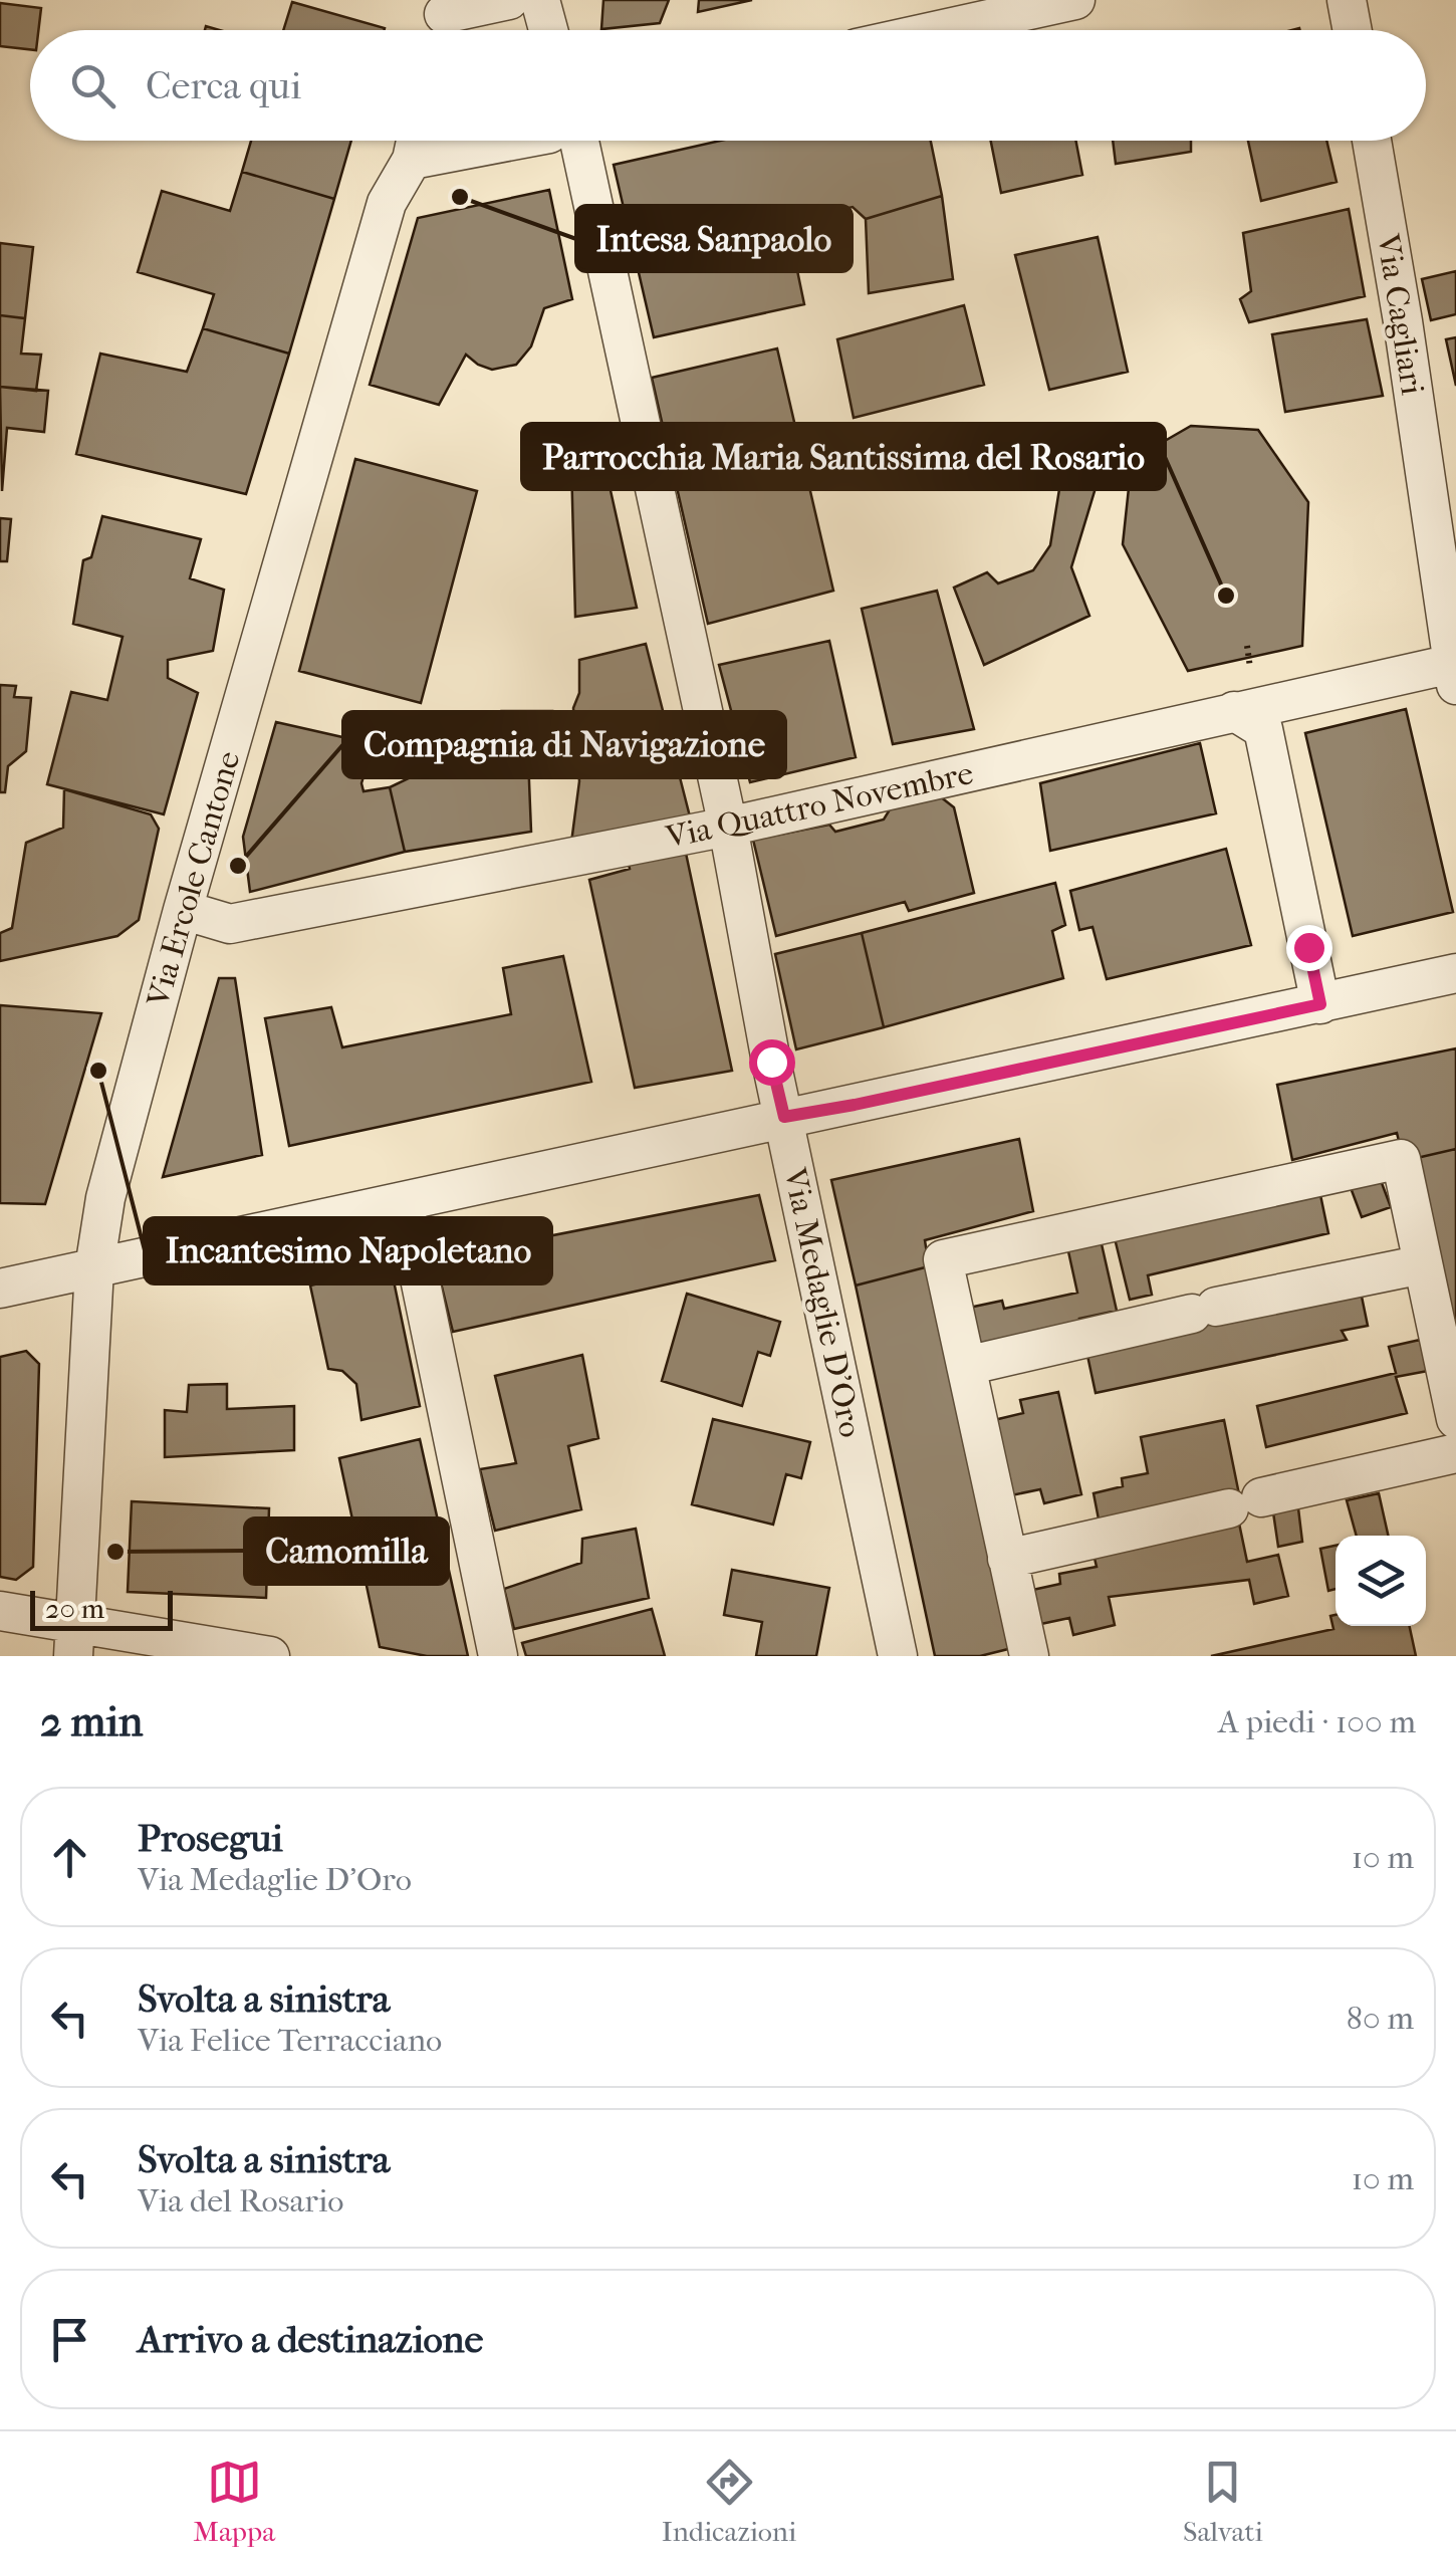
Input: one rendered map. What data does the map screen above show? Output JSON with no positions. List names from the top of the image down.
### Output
{
  "streets": {
    "street": [
      "Via Cagliari",
      "Via Quattro Novembre",
      "Via Ercole Cantone",
      "Via Medaglie D'Oro"
    ]
  },
  "crossings": [
    ["Via Cagliari", "Via Quattro Novembre"],
    ["Via Quattro Novembre", "Via Ercole Cantone"],
    ["Via Quattro Novembre", "Via Medaglie D'Oro"]
  ],
  "places": [
    "Intesa Sanpaolo",
    "Parrocchia Maria Santissima del Rosario",
    "Compagnia di Navigazione",
    "Incantesimo Napoletano",
    "Camomilla"
  ],
  "scale_bar": "20 m",
  "page": {
    "search": "Cerca qui",
    "scale": "20 m",
    "heading": ["2 min", "A piedi · 100 m"],
    "list": [
      ["Prosegui", "Via Medaglie D'Oro", "10 m"],
      ["Svolta a sinistra", "Via Felice Terracciano", "80 m"],
      ["Svolta a sinistra", "Via del Rosario", "10 m"],
      "Arrivo a destinazione"
    ],
    "nav": ["Mappa", "Indicazioni", "Salvati"]
  }
}
